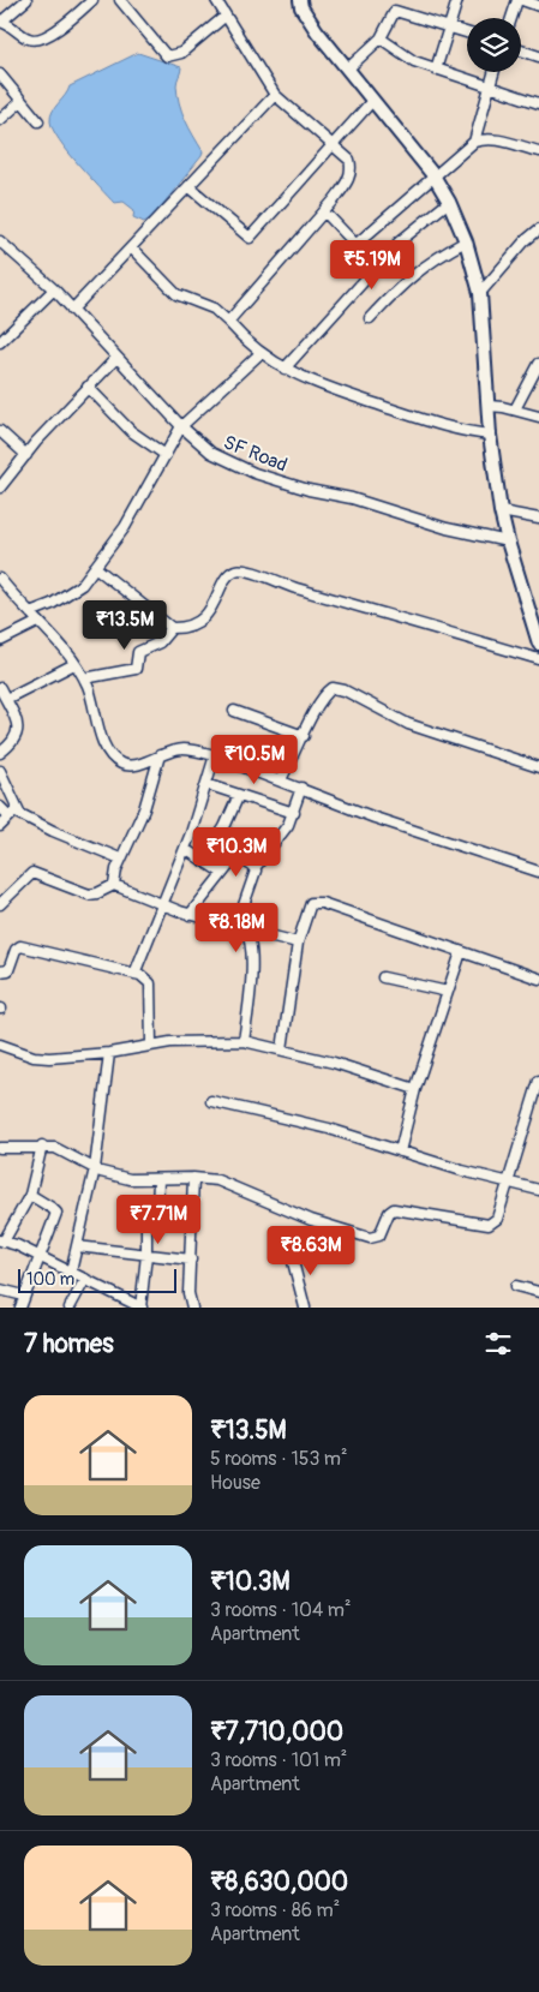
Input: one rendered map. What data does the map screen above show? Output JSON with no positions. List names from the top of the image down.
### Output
{
  "streets": {
    "street": ["SF Road"]
  },
  "scale_bar": "100 m",
  "page": {
    "price": [
      "₹5.19M",
      "₹13.5M",
      "₹10.5M",
      "₹10.3M",
      "₹8.18M",
      "₹7.71M",
      "₹8.63M"
    ],
    "scale": "100 m",
    "heading": "7 homes",
    "list": [
      {
        "name": "₹13.5M",
        "note": "5 rooms · 153 m² · House"
      },
      {
        "name": "₹10.3M",
        "note": "3 rooms · 104 m² · Apartment"
      },
      {
        "name": "₹7,710,000",
        "note": "3 rooms · 101 m² · Apartment"
      },
      {
        "name": "₹8,630,000",
        "note": "3 rooms · 86 m² · Apartment"
      }
    ]
  }
}
